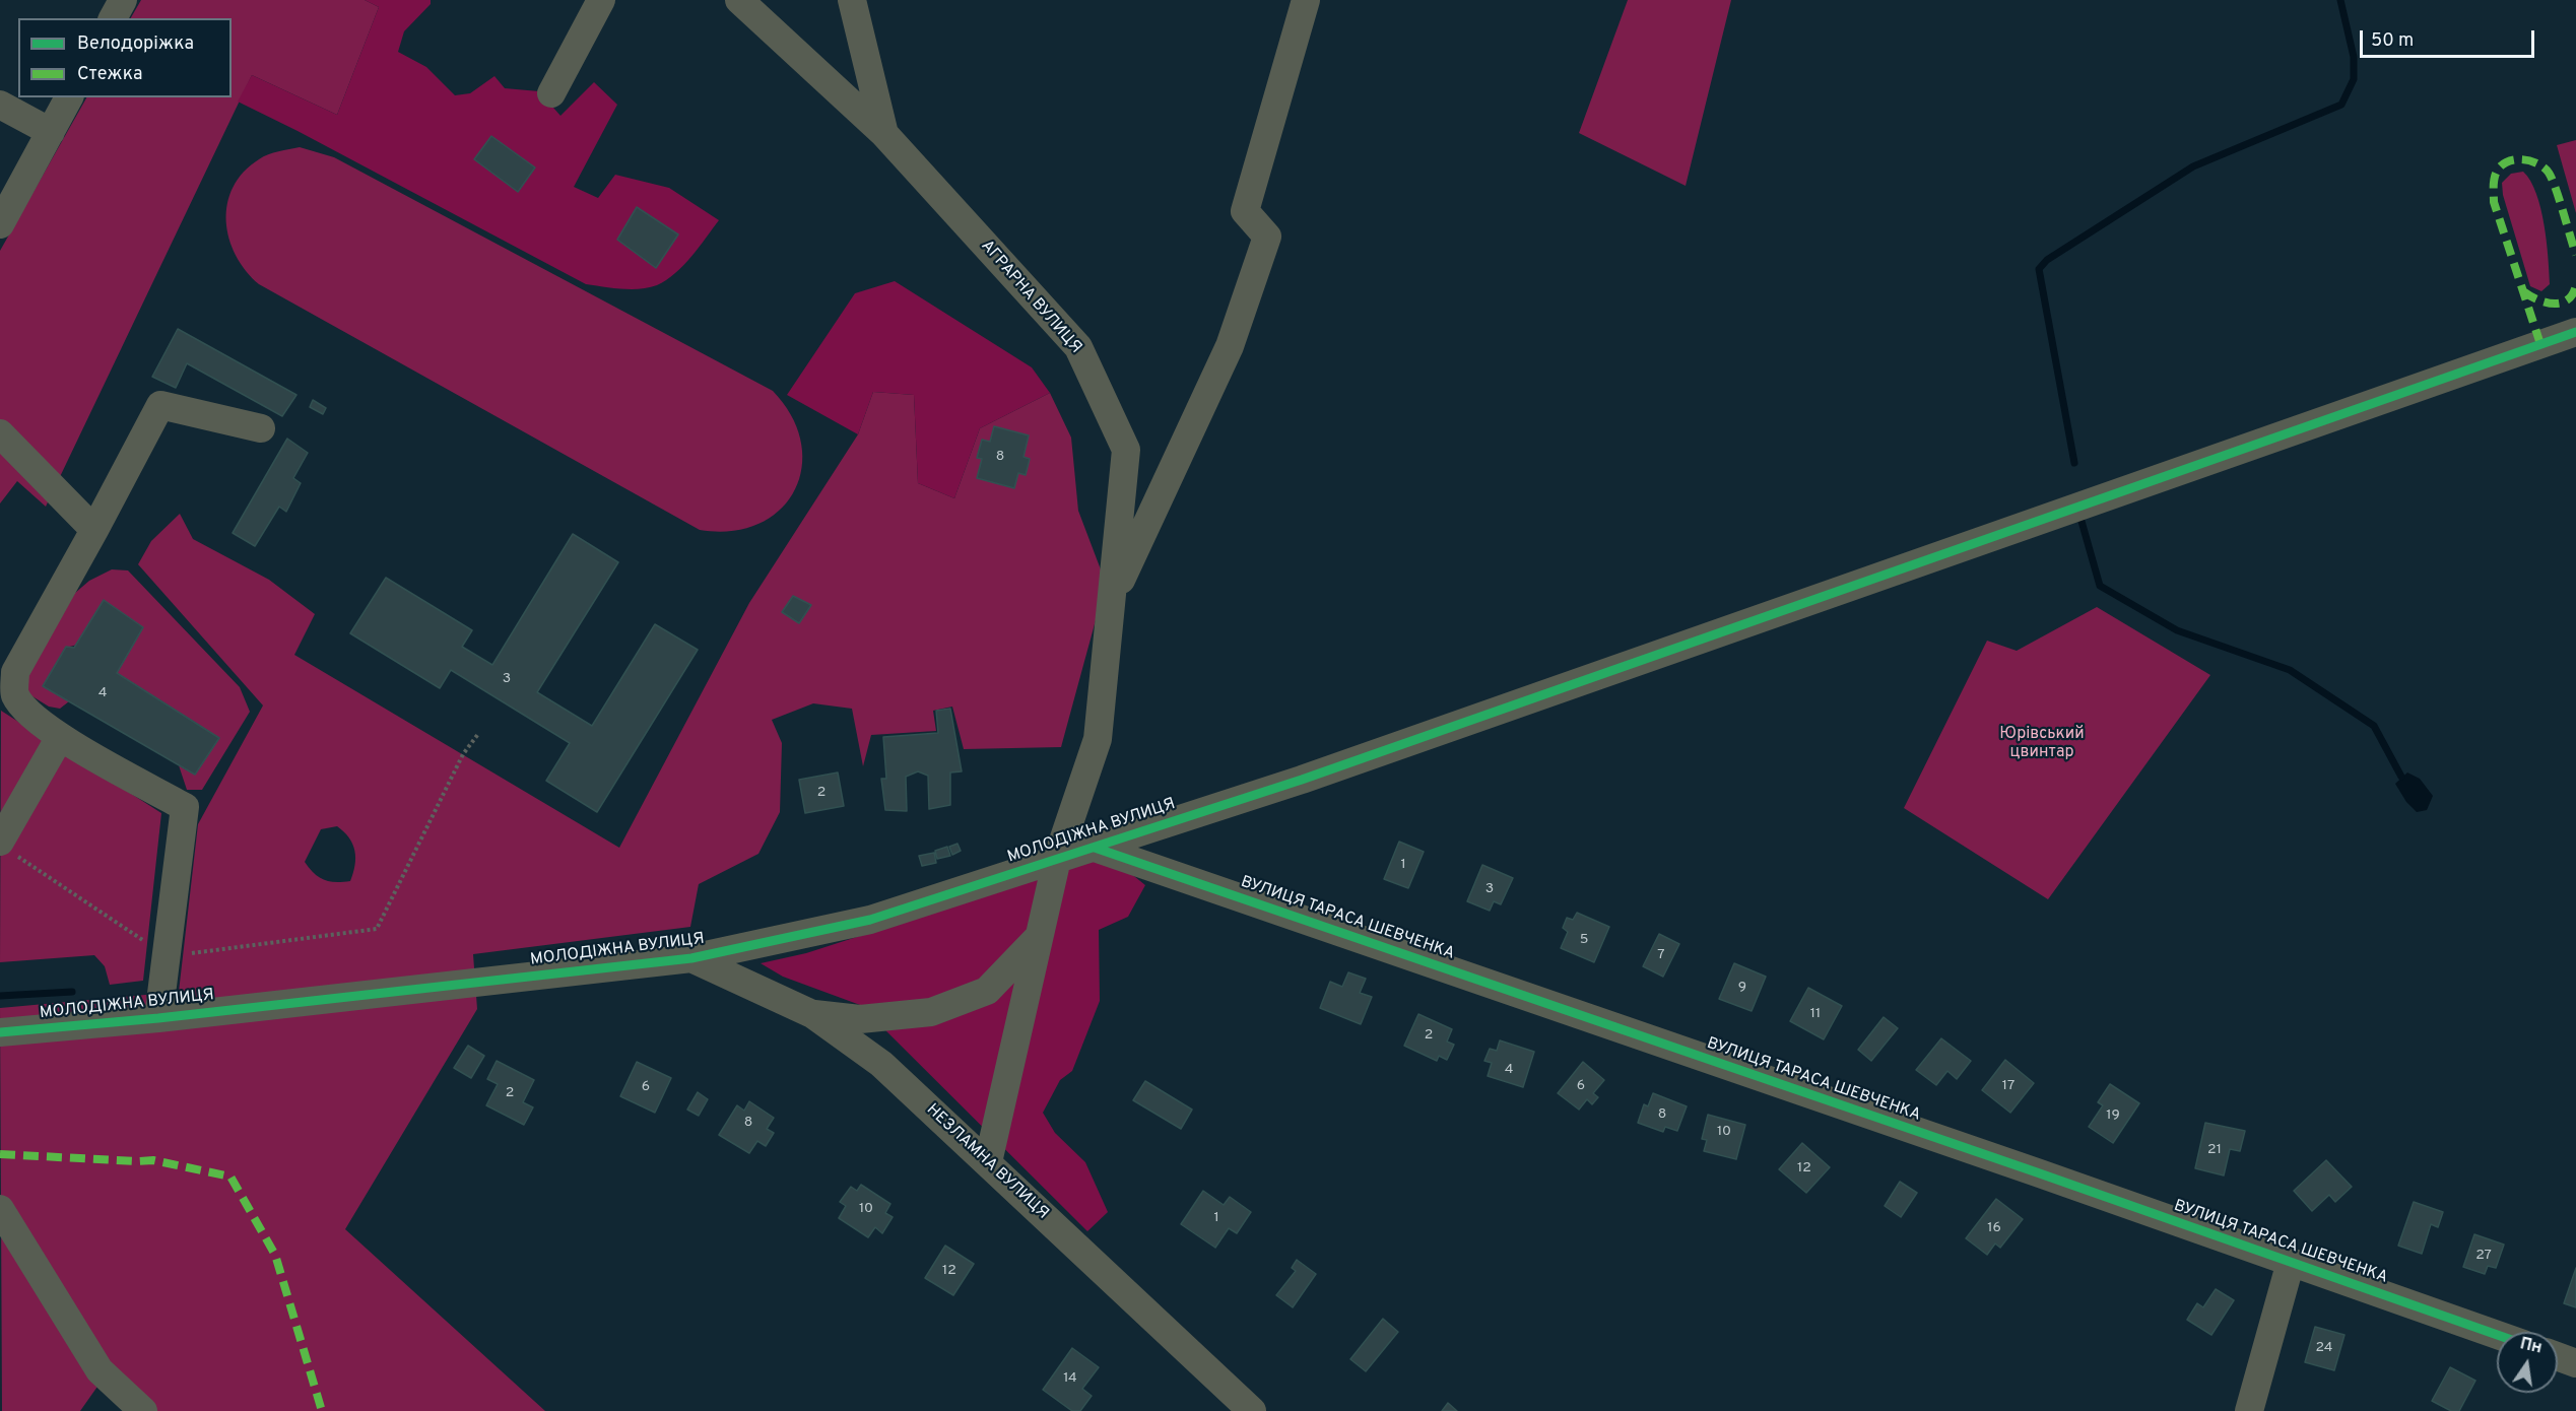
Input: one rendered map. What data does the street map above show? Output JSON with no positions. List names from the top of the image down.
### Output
{
  "streets": {
    "street": [
      "АГРАРНА ВУЛИЦЯ",
      "МОЛОДІЖНА ВУЛИЦЯ",
      "ВУЛИЦЯ ТАРАСА ШЕВЧЕНКА",
      "НЕЗЛАМНА ВУЛИЦЯ"
    ]
  },
  "crossings": [
    ["АГРАРНА ВУЛИЦЯ", "МОЛОДІЖНА ВУЛИЦЯ"],
    ["АГРАРНА ВУЛИЦЯ", "НЕЗЛАМНА ВУЛИЦЯ"],
    ["МОЛОДІЖНА ВУЛИЦЯ", "ВУЛИЦЯ ТАРАСА ШЕВЧЕНКА"],
    ["МОЛОДІЖНА ВУЛИЦЯ", "НЕЗЛАМНА ВУЛИЦЯ"]
  ],
  "parks": ["Юрівський цвинтар"],
  "house_numbers": [
    "8",
    "3",
    "4",
    "2",
    "1",
    "3",
    "5",
    "7",
    "9",
    "11",
    "2",
    "4",
    "6",
    "17",
    "6",
    "2",
    "8",
    "19",
    "8",
    "10",
    "21",
    "12",
    "10",
    "1",
    "16",
    "27",
    "12",
    "24",
    "14"
  ],
  "legend": ["Велодоріжка", "Стежка"],
  "scale_bar": "50 m",
  "north": "top"
}
